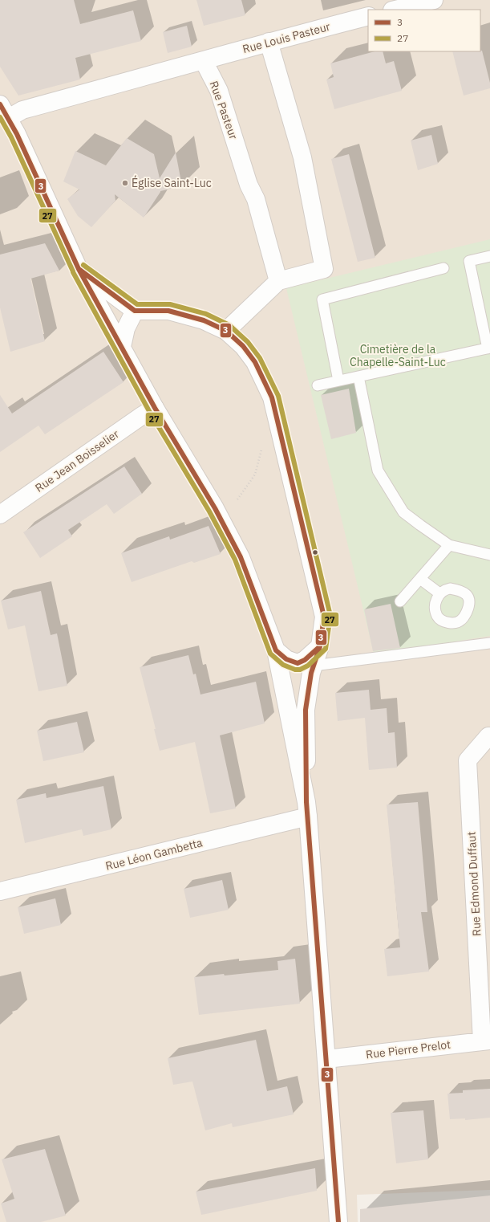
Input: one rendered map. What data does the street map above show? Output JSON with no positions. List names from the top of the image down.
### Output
{
  "streets": {
    "street": [
      "Rue Louis Pasteur",
      "Rue Pasteur",
      "Rue Jean Boisselier",
      "Rue Léon Gambetta",
      "Rue Edmond Duffaut",
      "Rue Pierre Prelot"
    ]
  },
  "crossings": [
    ["Rue Louis Pasteur", "Rue Pasteur"],
    ["Rue Edmond Duffaut", "Rue Pierre Prelot"]
  ],
  "parks": ["Cimetière de la Chapelle-Saint-Luc"],
  "places": ["Église Saint-Luc"],
  "lines": ["transit line 3", "transit line 27"],
  "legend": ["3", "27"]
}
